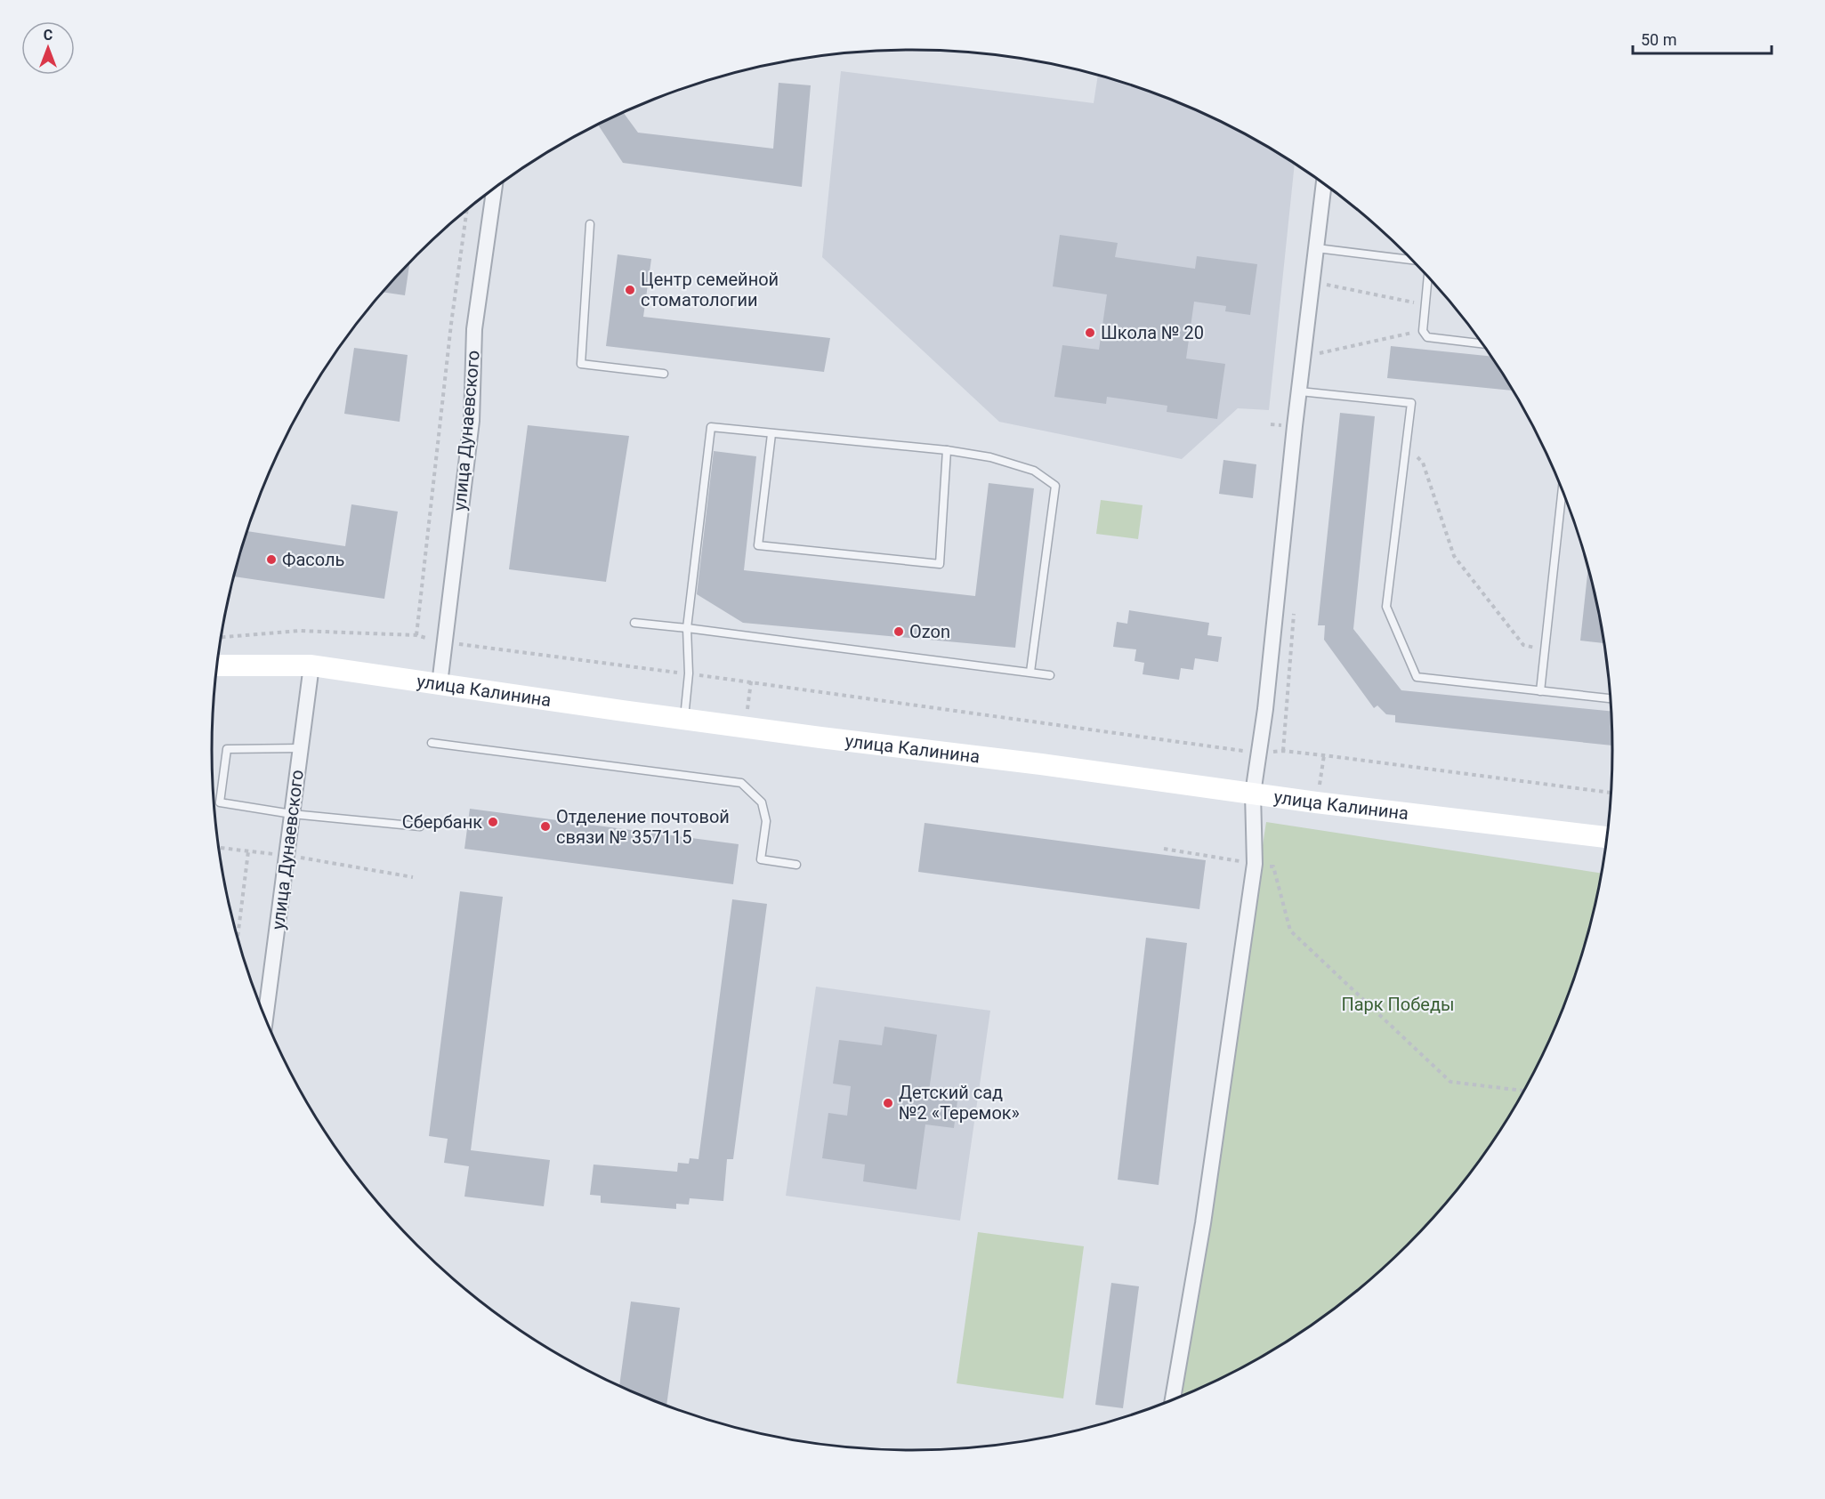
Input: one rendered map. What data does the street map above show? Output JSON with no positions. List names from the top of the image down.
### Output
{
  "streets": {
    "main road": ["улица Калинина"],
    "street": ["улица Дунаевского"]
  },
  "crossings": [
    ["улица Дунаевского", "улица Калинина"]
  ],
  "parks": ["Парк Победы"],
  "places": [
    "Центр cемейной cтоматологии",
    "Школа № 20",
    "Фасоль",
    "Ozon",
    "Сбербанк",
    "Отделение почтовой связи № 357115",
    "Детский сад №2 «Теремок»"
  ],
  "scale_bar": "50 m",
  "north": "top"
}
